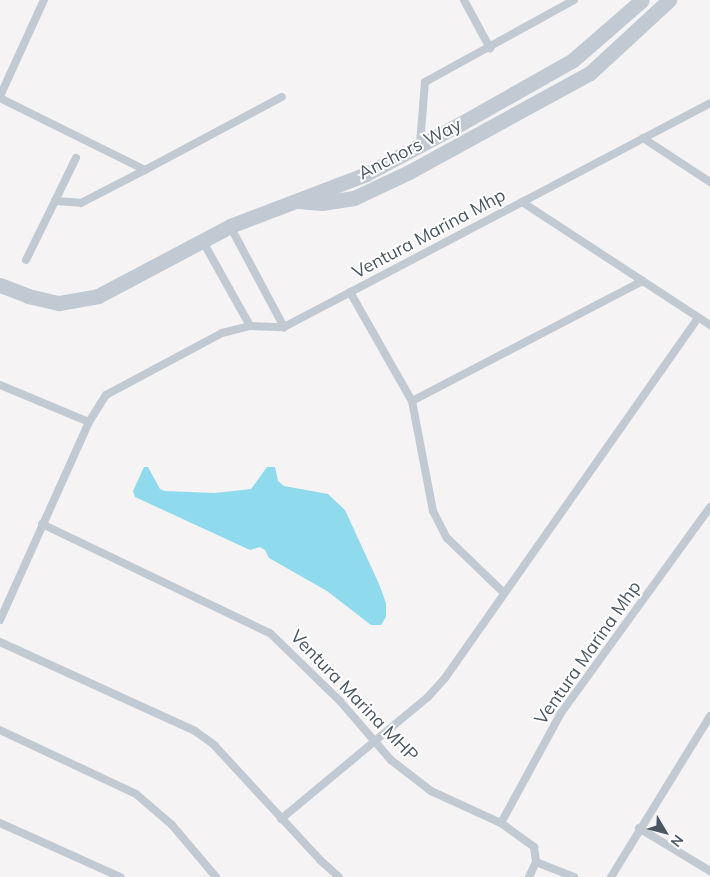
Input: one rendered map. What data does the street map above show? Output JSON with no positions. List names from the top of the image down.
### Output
{
  "streets": {
    "street": ["Anchors Way"],
    "lane": ["Ventura Marina Mhp", "Ventura Marina MHP"]
  },
  "crossings": [
    ["Ventura Marina Mhp", "Ventura Marina MHP"]
  ],
  "north": "bottom right"
}
